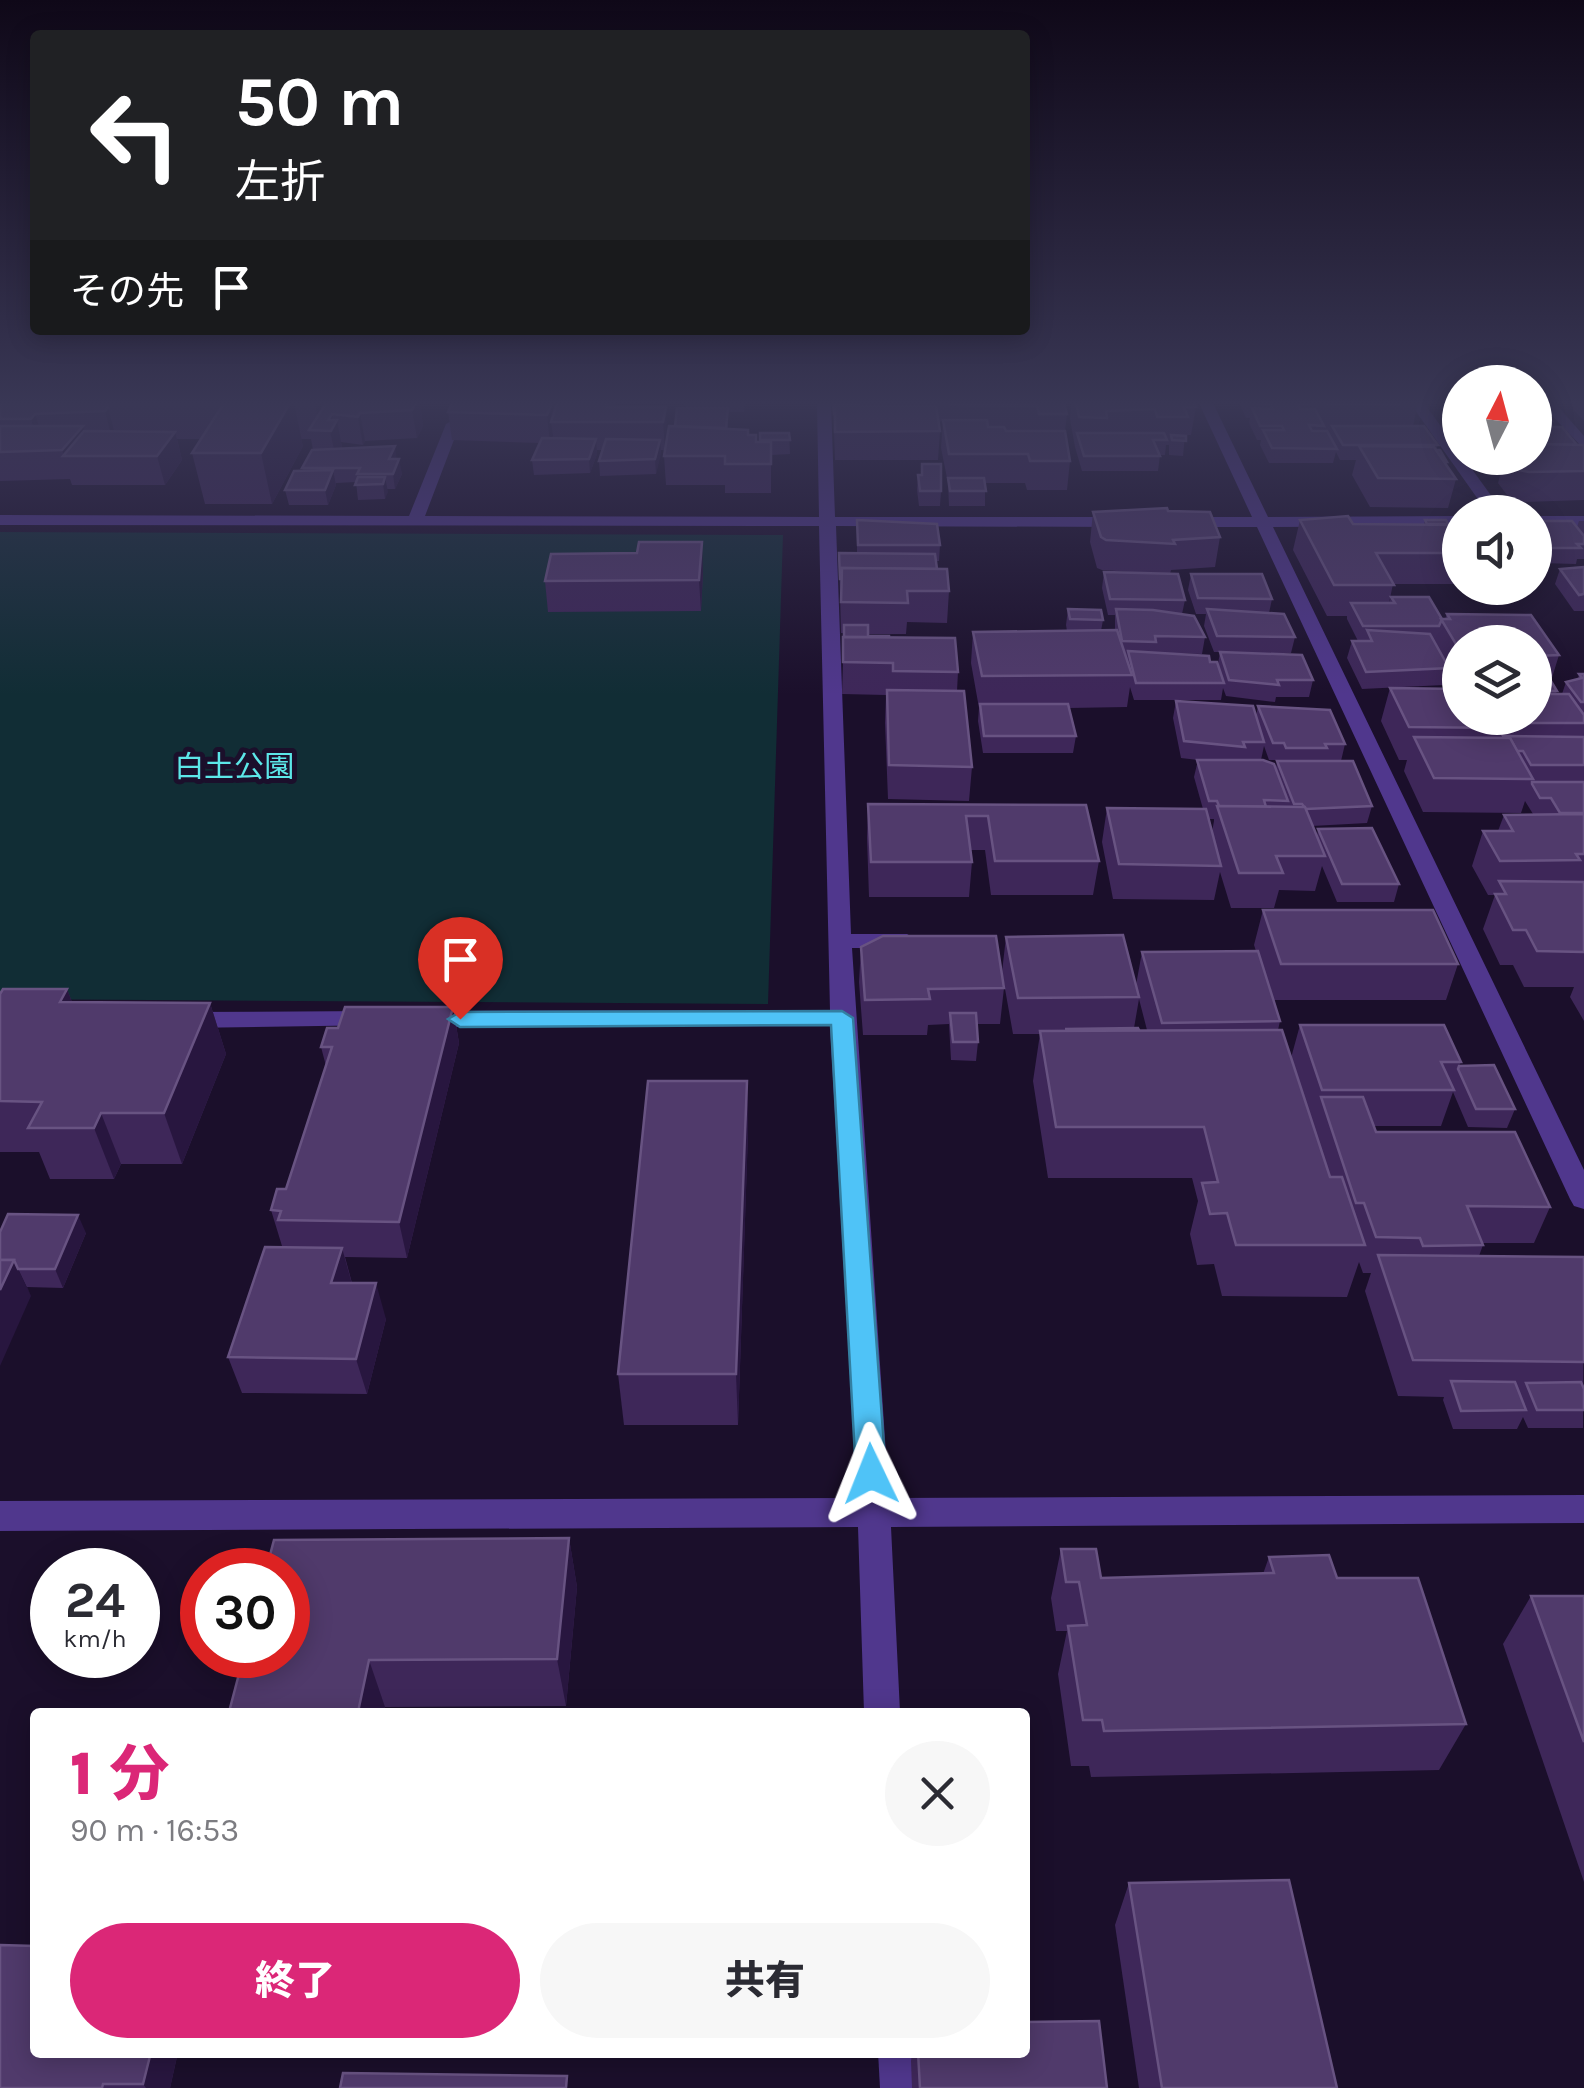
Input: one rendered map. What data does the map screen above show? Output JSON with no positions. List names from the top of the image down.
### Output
{
  "parks": ["白土公園"],
  "north": "top",
  "page": {
    "turn": ["50 m", "左折"],
    "then": "その先",
    "speed": "24 km/h",
    "limit": "30",
    "heading": ["1 分", "90 m · 16:53"],
    "buttons": ["終了", "共有"]
  }
}
